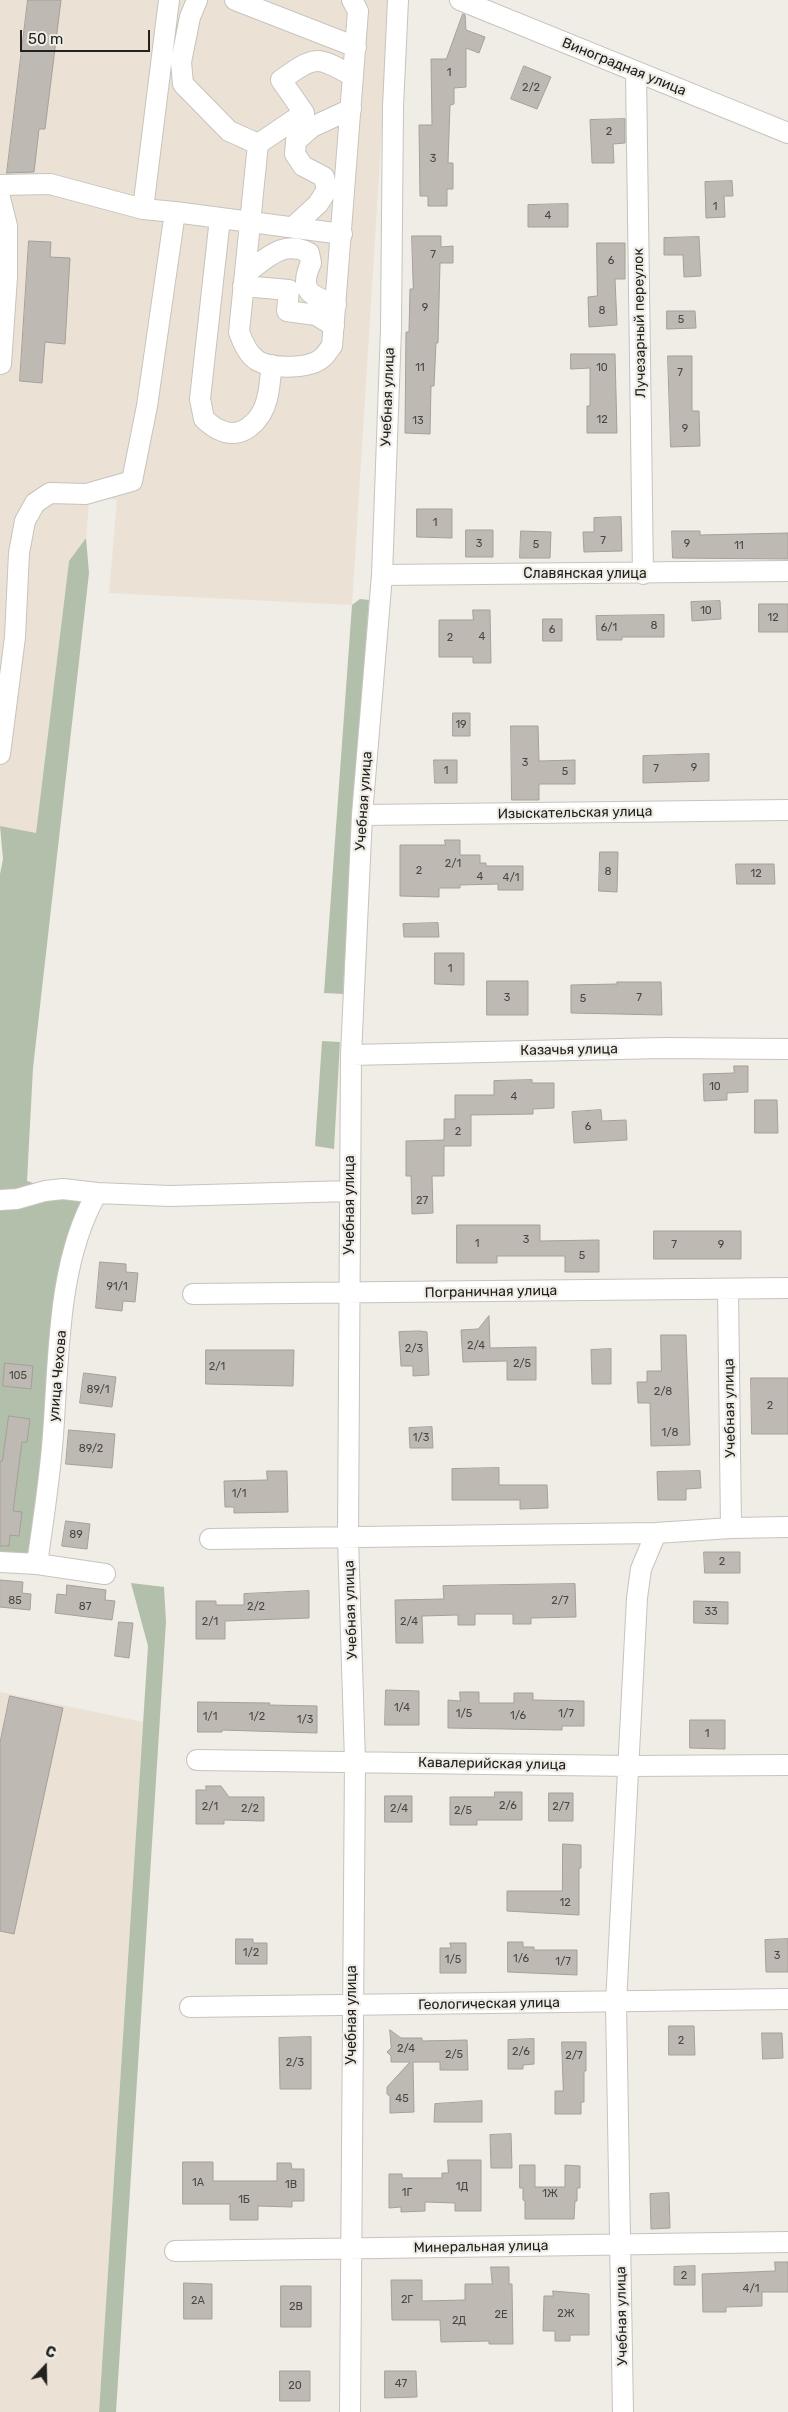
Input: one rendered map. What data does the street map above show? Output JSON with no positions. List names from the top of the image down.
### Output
{
  "streets": {
    "street": [
      "Виноградная улица",
      "Лучезарный переулок",
      "Учебная улица",
      "Славянская улица",
      "Изыскательская улица",
      "Казачья улица",
      "Пограничная улица",
      "улица Чехова",
      "Кавалерийская улица",
      "Геологическая улица",
      "Минеральная улица"
    ]
  },
  "crossings": [
    ["Виноградная улица", "Лучезарный переулок"],
    ["Лучезарный переулок", "Славянская улица"],
    ["Учебная улица", "Славянская улица"],
    ["Учебная улица", "Изыскательская улица"],
    ["Учебная улица", "Казачья улица"],
    ["Учебная улица", "Пограничная улица"],
    ["Учебная улица", "Кавалерийская улица"],
    ["Учебная улица", "Геологическая улица"],
    ["Учебная улица", "Минеральная улица"]
  ],
  "house_numbers": [
    "1",
    "2/2",
    "2",
    "3",
    "1",
    "4",
    "7",
    "6",
    "9",
    "8",
    "5",
    "11",
    "10",
    "7",
    "12",
    "13",
    "9",
    "1",
    "7",
    "3",
    "9",
    "5",
    "11",
    "10",
    "12",
    "8",
    "6/1",
    "6",
    "4",
    "2",
    "19",
    "3",
    "9",
    "7",
    "1",
    "5",
    "2/1",
    "2",
    "8",
    "12",
    "4",
    "4/1",
    "1",
    "3",
    "7",
    "5",
    "10",
    "4",
    "6",
    "2",
    "27",
    "3",
    "1",
    "7",
    "9",
    "5",
    "91/1",
    "2/4",
    "2/3",
    "2/5",
    "2/1",
    "105",
    "89/1",
    "2/8",
    "2",
    "1/8",
    "1/3",
    "89/2",
    "1/1",
    "89",
    "2",
    "85",
    "2/7",
    "87",
    "2/2",
    "33",
    "2/1",
    "2/4",
    "1/4",
    "1/5",
    "1/7",
    "1/6",
    "1/1",
    "1/2",
    "1/3",
    "1",
    "2/6",
    "2/1",
    "2/7",
    "2/2",
    "2/4",
    "2/5",
    "12",
    "1/2",
    "3",
    "1/6",
    "1/5",
    "1/7",
    "2",
    "2/4",
    "2/6",
    "2/5",
    "2/7",
    "2/3",
    "45",
    "1А",
    "1В",
    "1Д",
    "1Г",
    "1Ж",
    "1Б",
    "2",
    "4/1",
    "2Г",
    "2А",
    "2В",
    "2Ж",
    "2Е",
    "2Д",
    "47",
    "20"
  ],
  "scale_bar": "50 m",
  "north": "top"
}
